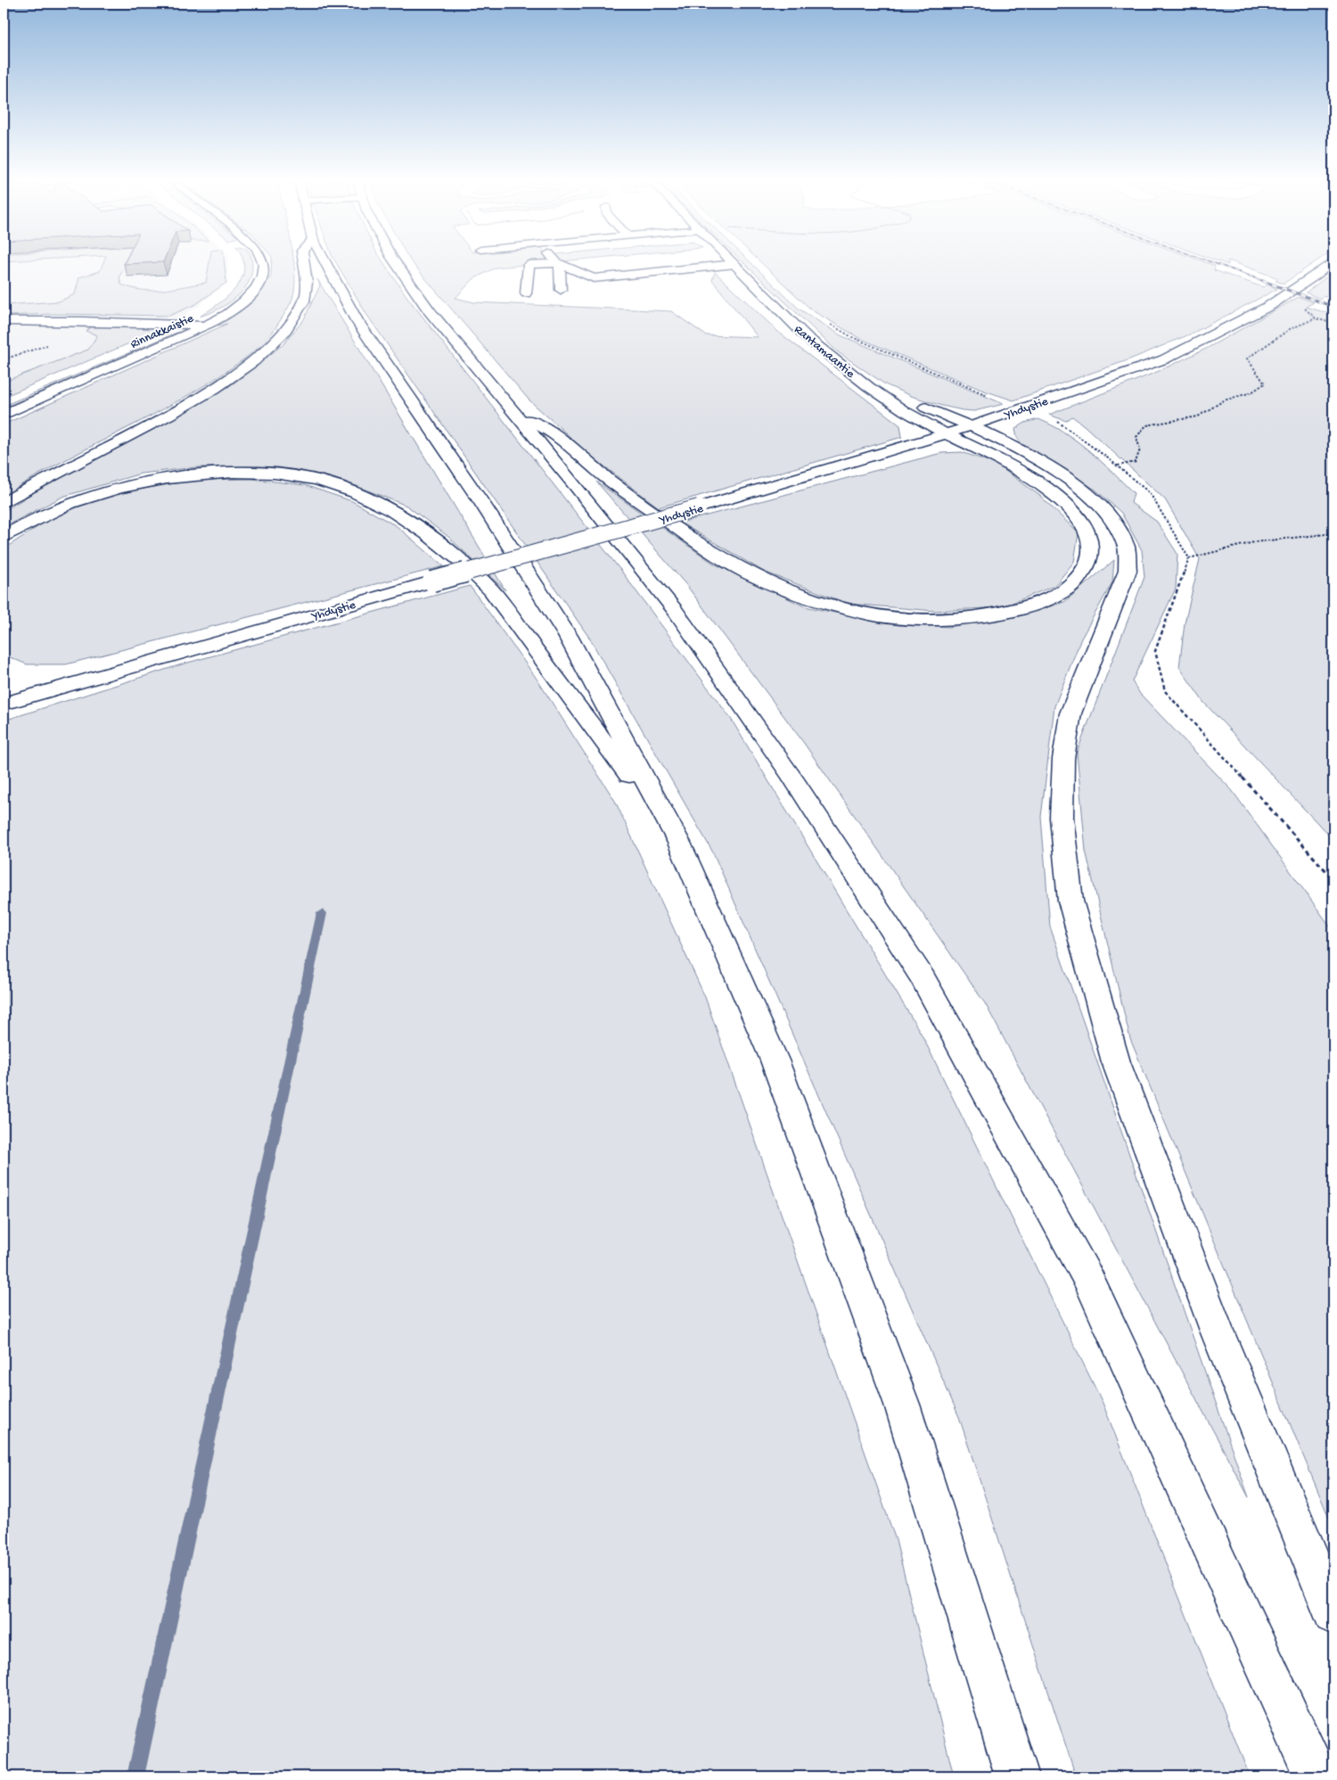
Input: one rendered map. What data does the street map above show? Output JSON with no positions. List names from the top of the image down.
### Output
{
  "streets": {
    "main road": ["Rinnakkaistie", "Rantamaantie", "Yhdystie"]
  },
  "crossings": [
    ["Rantamaantie", "Yhdystie"]
  ]
}
